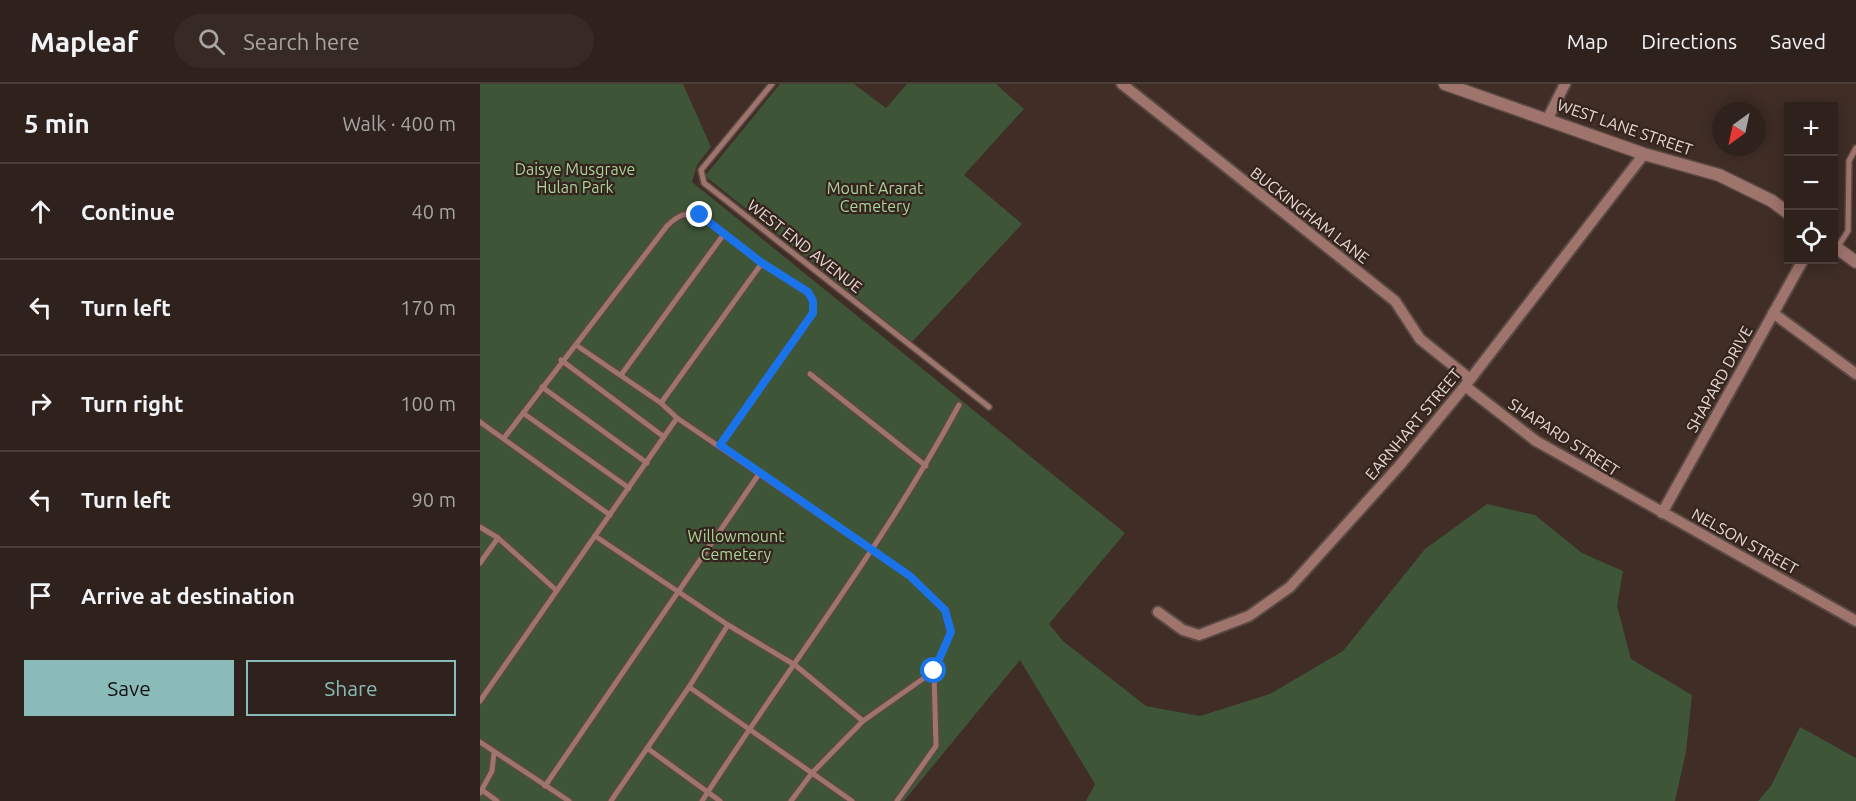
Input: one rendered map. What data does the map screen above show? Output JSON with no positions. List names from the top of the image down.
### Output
{
  "streets": {
    "street": [
      "WEST LANE STREET",
      "BUCKINGHAM LANE",
      "SHAPARD DRIVE",
      "EARNHART STREET",
      "SHAPARD STREET",
      "NELSON STREET"
    ],
    "lane": ["WEST END AVENUE"]
  },
  "crossings": [
    ["WEST LANE STREET", "EARNHART STREET"],
    ["BUCKINGHAM LANE", "EARNHART STREET"],
    ["BUCKINGHAM LANE", "SHAPARD STREET"],
    ["SHAPARD DRIVE", "NELSON STREET"],
    ["EARNHART STREET", "SHAPARD STREET"],
    ["SHAPARD STREET", "NELSON STREET"]
  ],
  "parks": ["Daisye Musgrave Hulan Park", "Mount Ararat Cemetery", "Willowmount Cemetery"],
  "north": "bottom left",
  "page": {
    "header": "Mapleaf",
    "search": "Search here",
    "nav": ["Map", "Directions", "Saved"],
    "heading": ["5 min", "Walk · 400 m"],
    "map_buttons": ["+", "−"],
    "list": [
      ["Continue", "40 m"],
      ["Turn left", "170 m"],
      ["Turn right", "100 m"],
      ["Turn left", "90 m"],
      "Arrive at destination"
    ],
    "buttons": ["Save", "Share"]
  }
}
